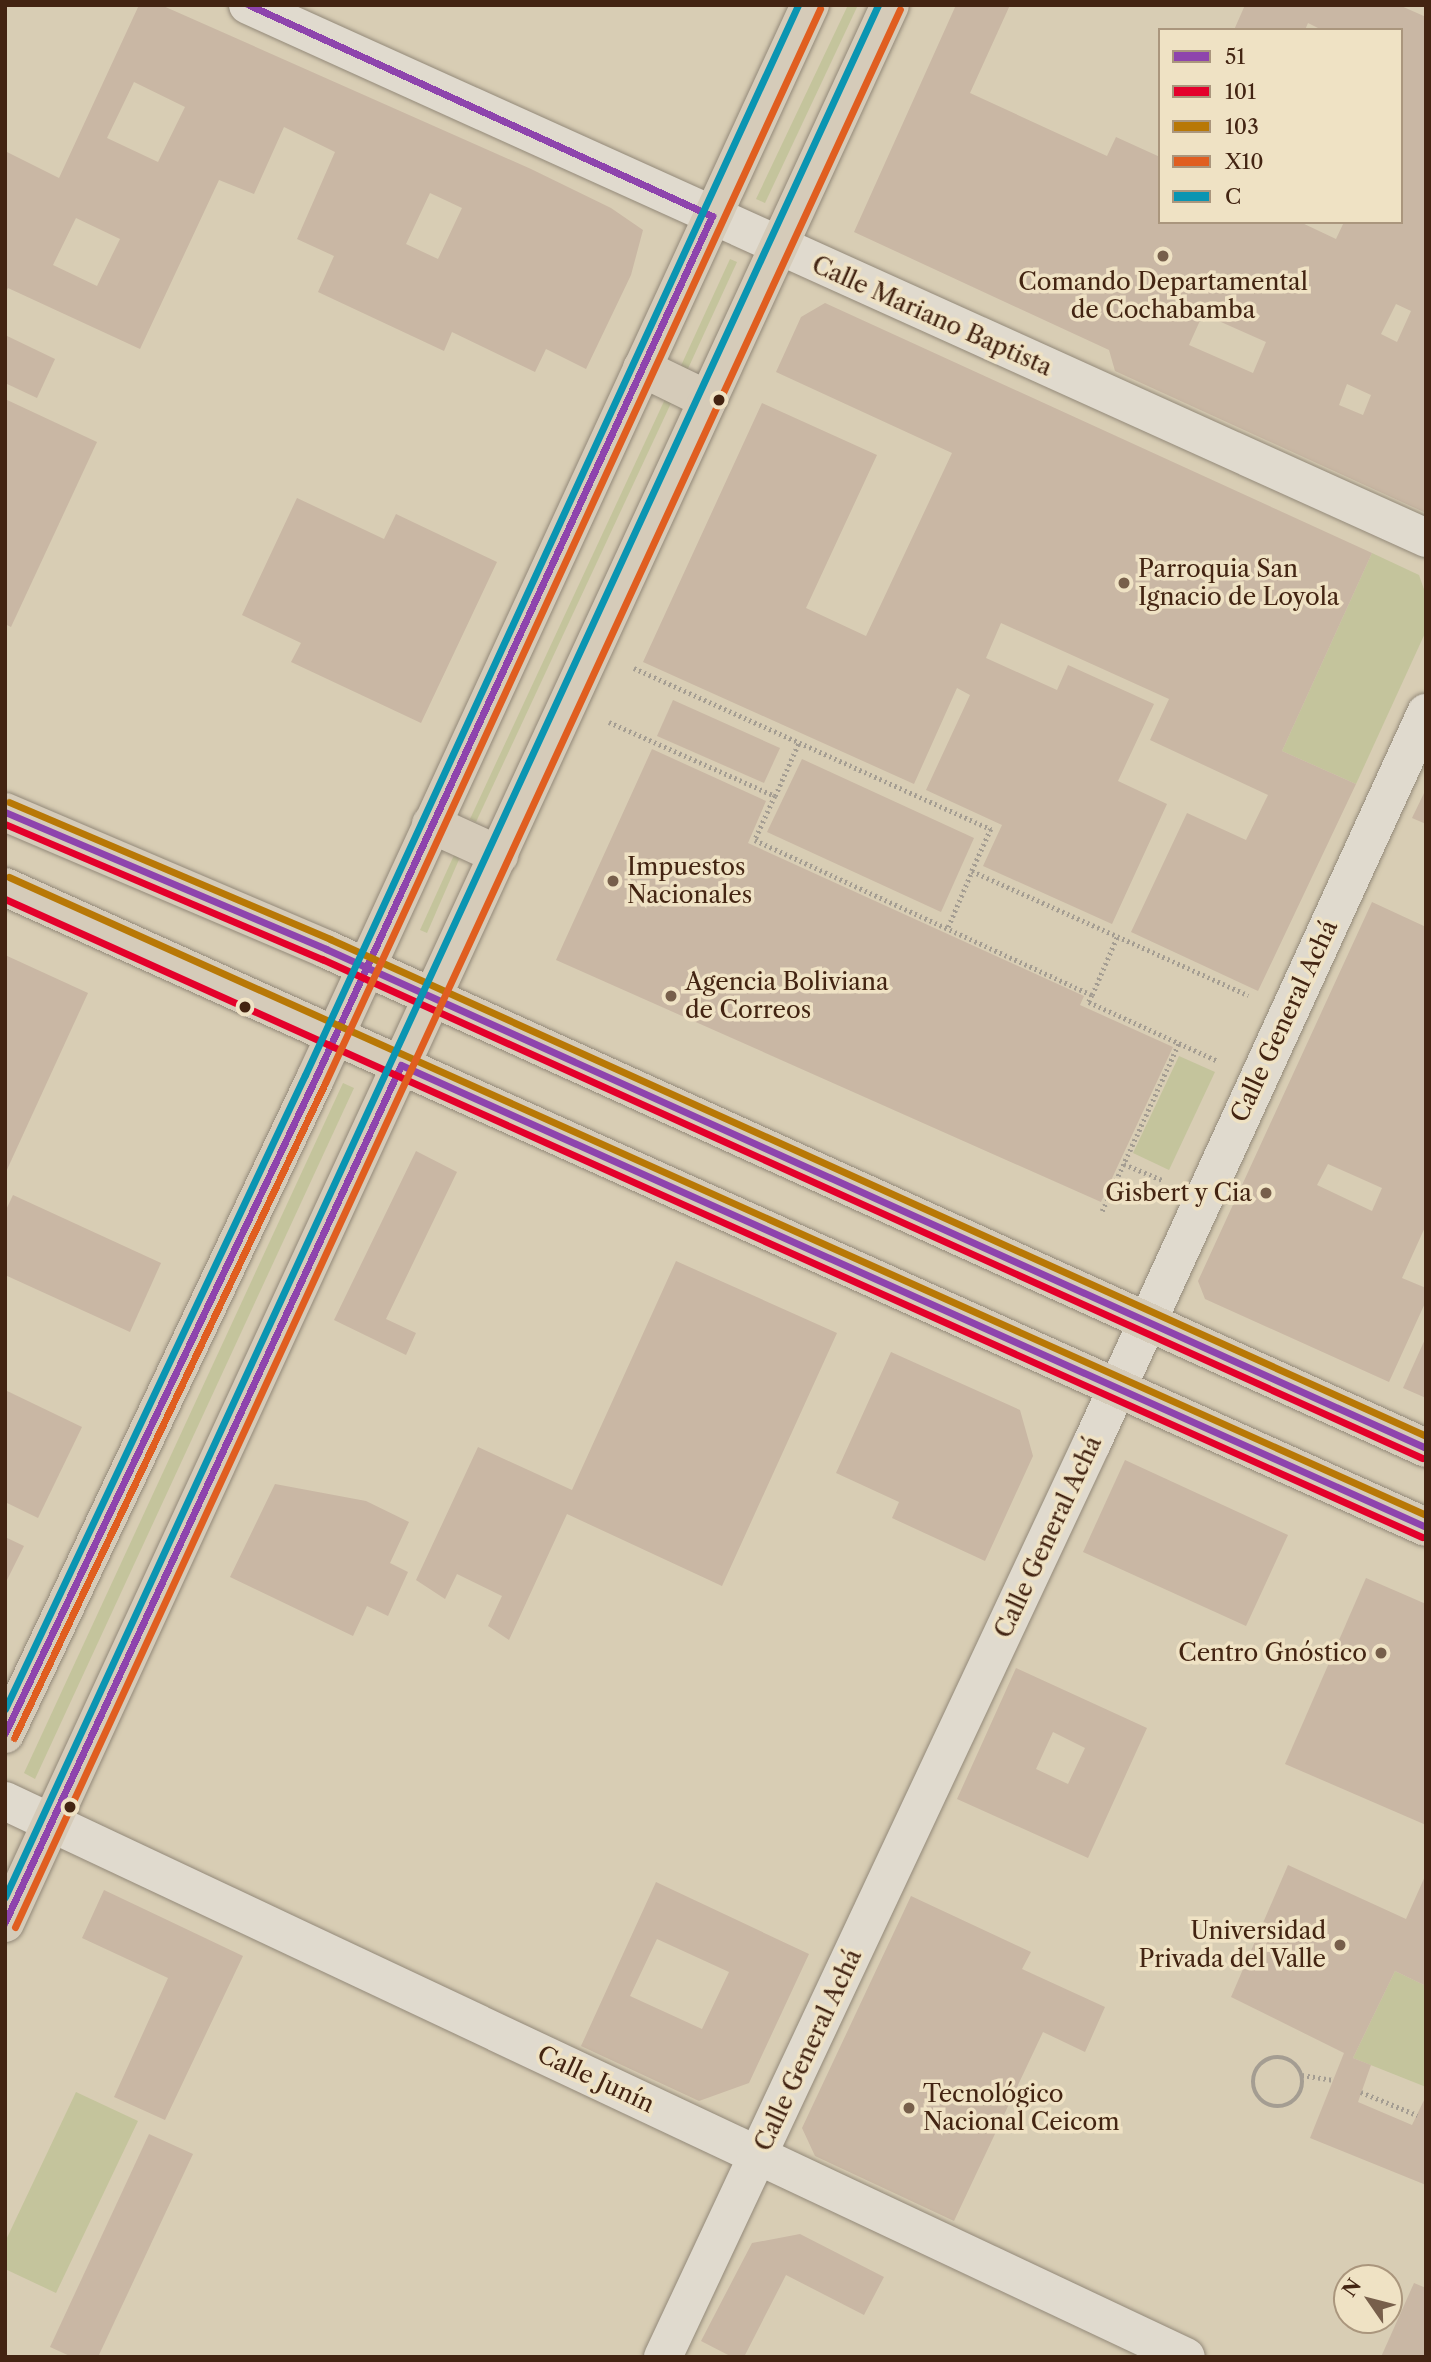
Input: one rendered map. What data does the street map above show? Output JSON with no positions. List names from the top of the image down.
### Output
{
  "streets": {
    "street": ["Calle Mariano Baptista", "Calle General Achá", "Calle Junín"]
  },
  "crossings": [
    ["Calle General Achá", "Calle Junín"]
  ],
  "places": [
    "Comando Departamental de Cochabamba",
    "Parroquia San Ignacio de Loyola",
    "Impuestos Nacionales",
    "Agencia Boliviana de Correos",
    "Gisbert y Cia",
    "Centro Gnóstico",
    "Universidad Privada del Valle",
    "Tecnológico Nacional Ceicom"
  ],
  "lines": [
    "transit line 51",
    "transit line C",
    "transit line X10",
    "transit line 103",
    "transit line 101"
  ],
  "legend": [
    "51",
    "101",
    "103",
    "X10",
    "C"
  ],
  "north": "top left"
}
